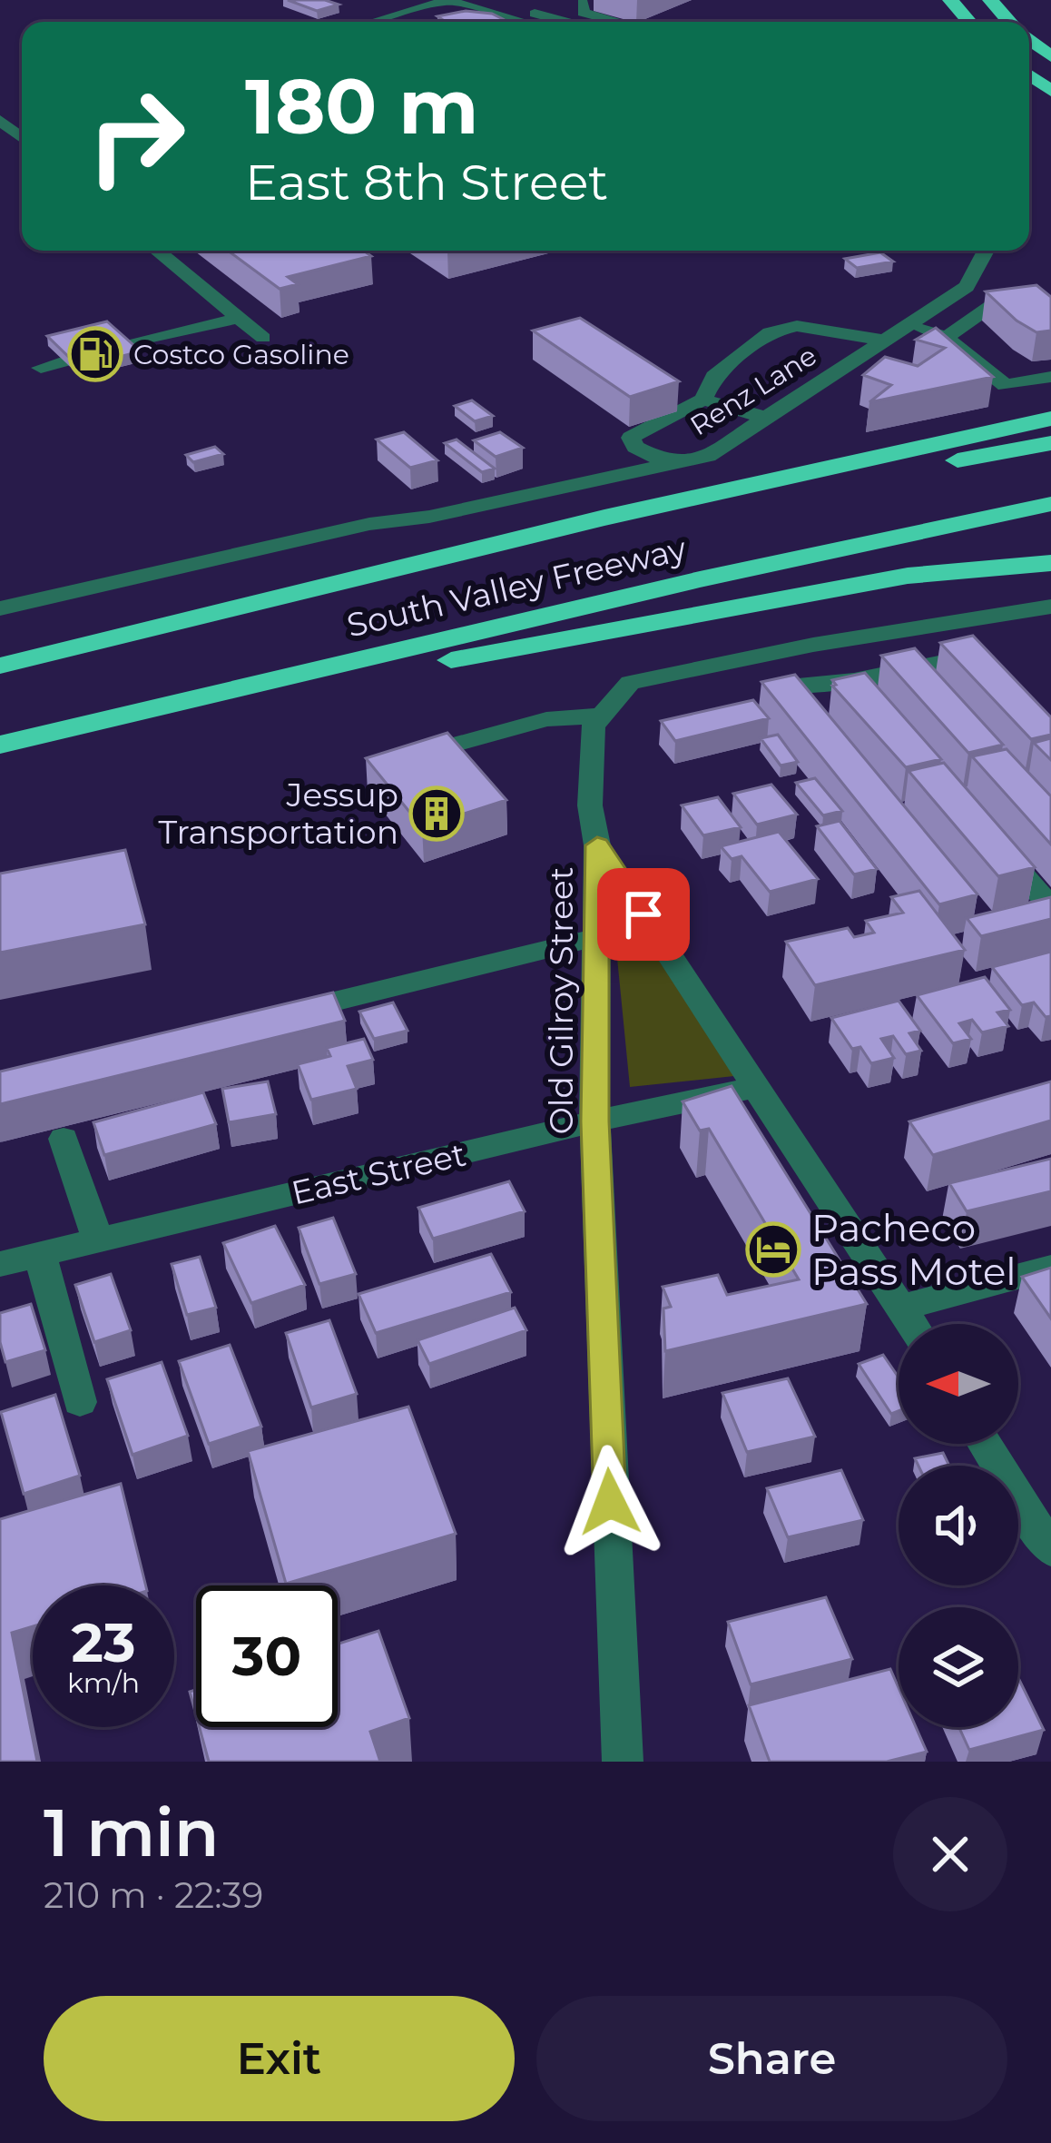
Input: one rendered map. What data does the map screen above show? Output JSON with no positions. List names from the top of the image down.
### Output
{
  "streets": {
    "highway": ["South Valley Freeway"],
    "street": ["Renz Lane", "Old Gilroy Street", "East Street"]
  },
  "crossings": [
    ["Old Gilroy Street", "East Street"]
  ],
  "places": {
    "fuel station": ["Costco Gasoline"],
    "building": ["Jessup Transportation"],
    "hotel": ["Pacheco Pass Motel"]
  },
  "north": "left",
  "page": {
    "turn": ["180 m", "East 8th Street"],
    "speed": "23 km/h",
    "limit": "30",
    "heading": ["1 min", "210 m · 22:39"],
    "buttons": ["Exit", "Share"]
  }
}
